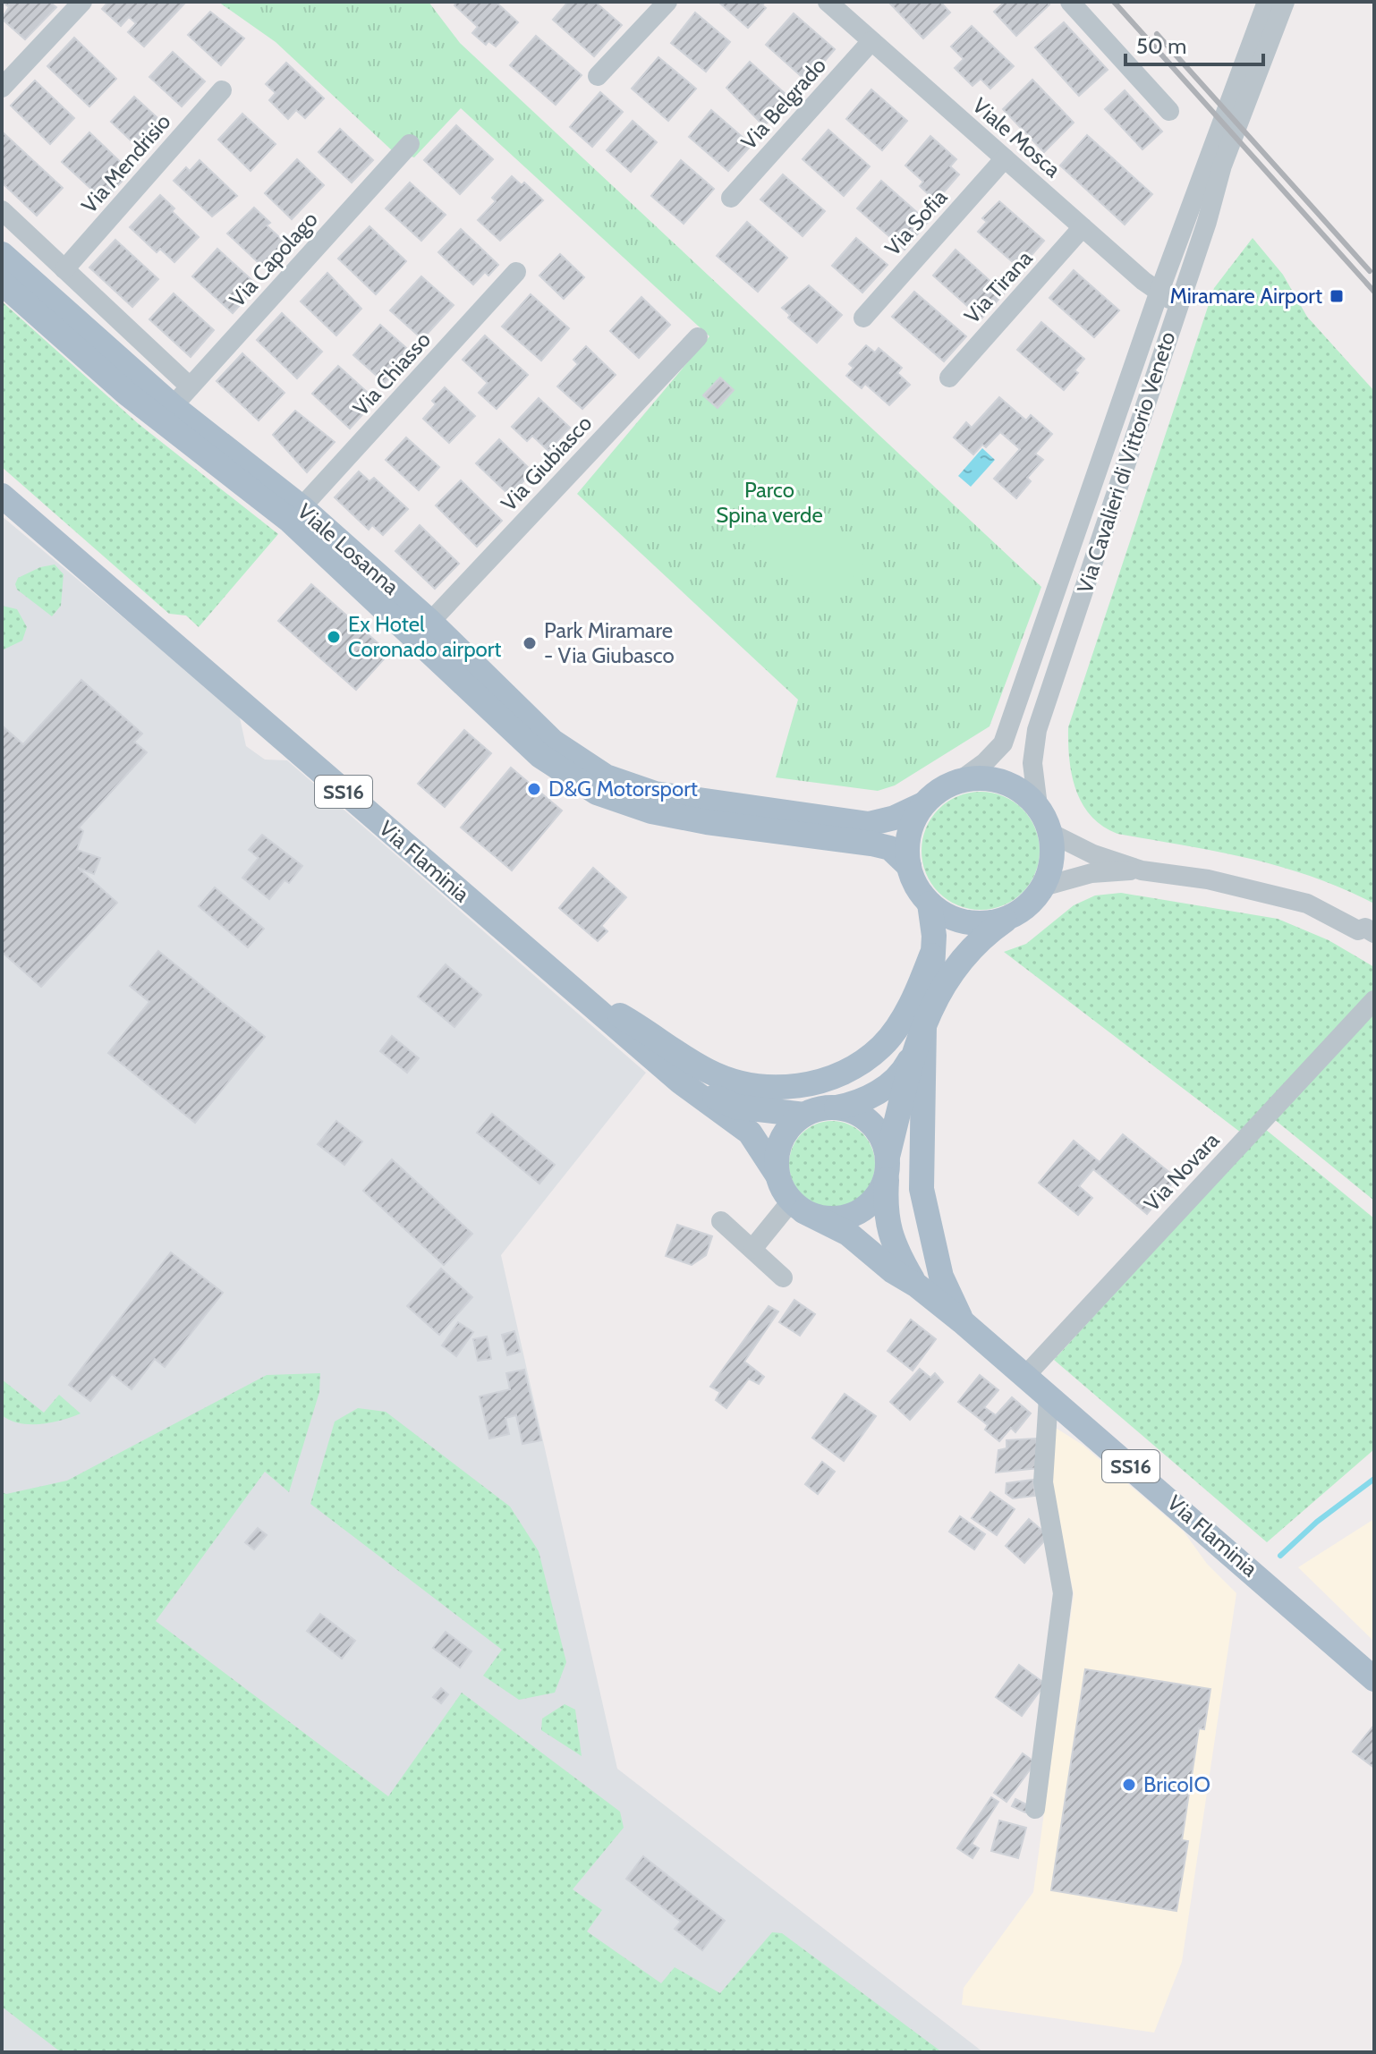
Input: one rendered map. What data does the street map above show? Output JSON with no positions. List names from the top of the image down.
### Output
{
  "streets": {
    "main road": [
      "Via Cavalieri di Vittorio Veneto",
      "Viale Losanna",
      "SS16",
      "Via Flaminia"
    ],
    "street": [
      "Via Belgrado",
      "Viale Mosca",
      "Via Mendrisio",
      "Via Sofia",
      "Via Capolago",
      "Via Tirana",
      "Via Chiasso",
      "Via Giubiasco",
      "Via Novara"
    ]
  },
  "crossings": [
    ["Via Belgrado", "Viale Mosca"],
    ["Viale Mosca", "Via Sofia"],
    ["Viale Mosca", "Via Tirana"],
    ["Viale Mosca", "Via Cavalieri di Vittorio Veneto"],
    ["Via Capolago", "Viale Losanna"],
    ["Via Chiasso", "Viale Losanna"],
    ["Via Cavalieri di Vittorio Veneto", "Viale Losanna"],
    ["Via Giubiasco", "Viale Losanna"],
    ["Via Flaminia", "Via Novara"]
  ],
  "parks": ["Parco Spina verde"],
  "places": {
    "transit": ["Miramare Airport"],
    "other": [
      "Ex Hotel Coronado airport",
      "Park Miramare - Via Giubasco",
      "D&G Motorsport",
      "BricoIO"
    ]
  },
  "scale_bar": "50 m"
}
